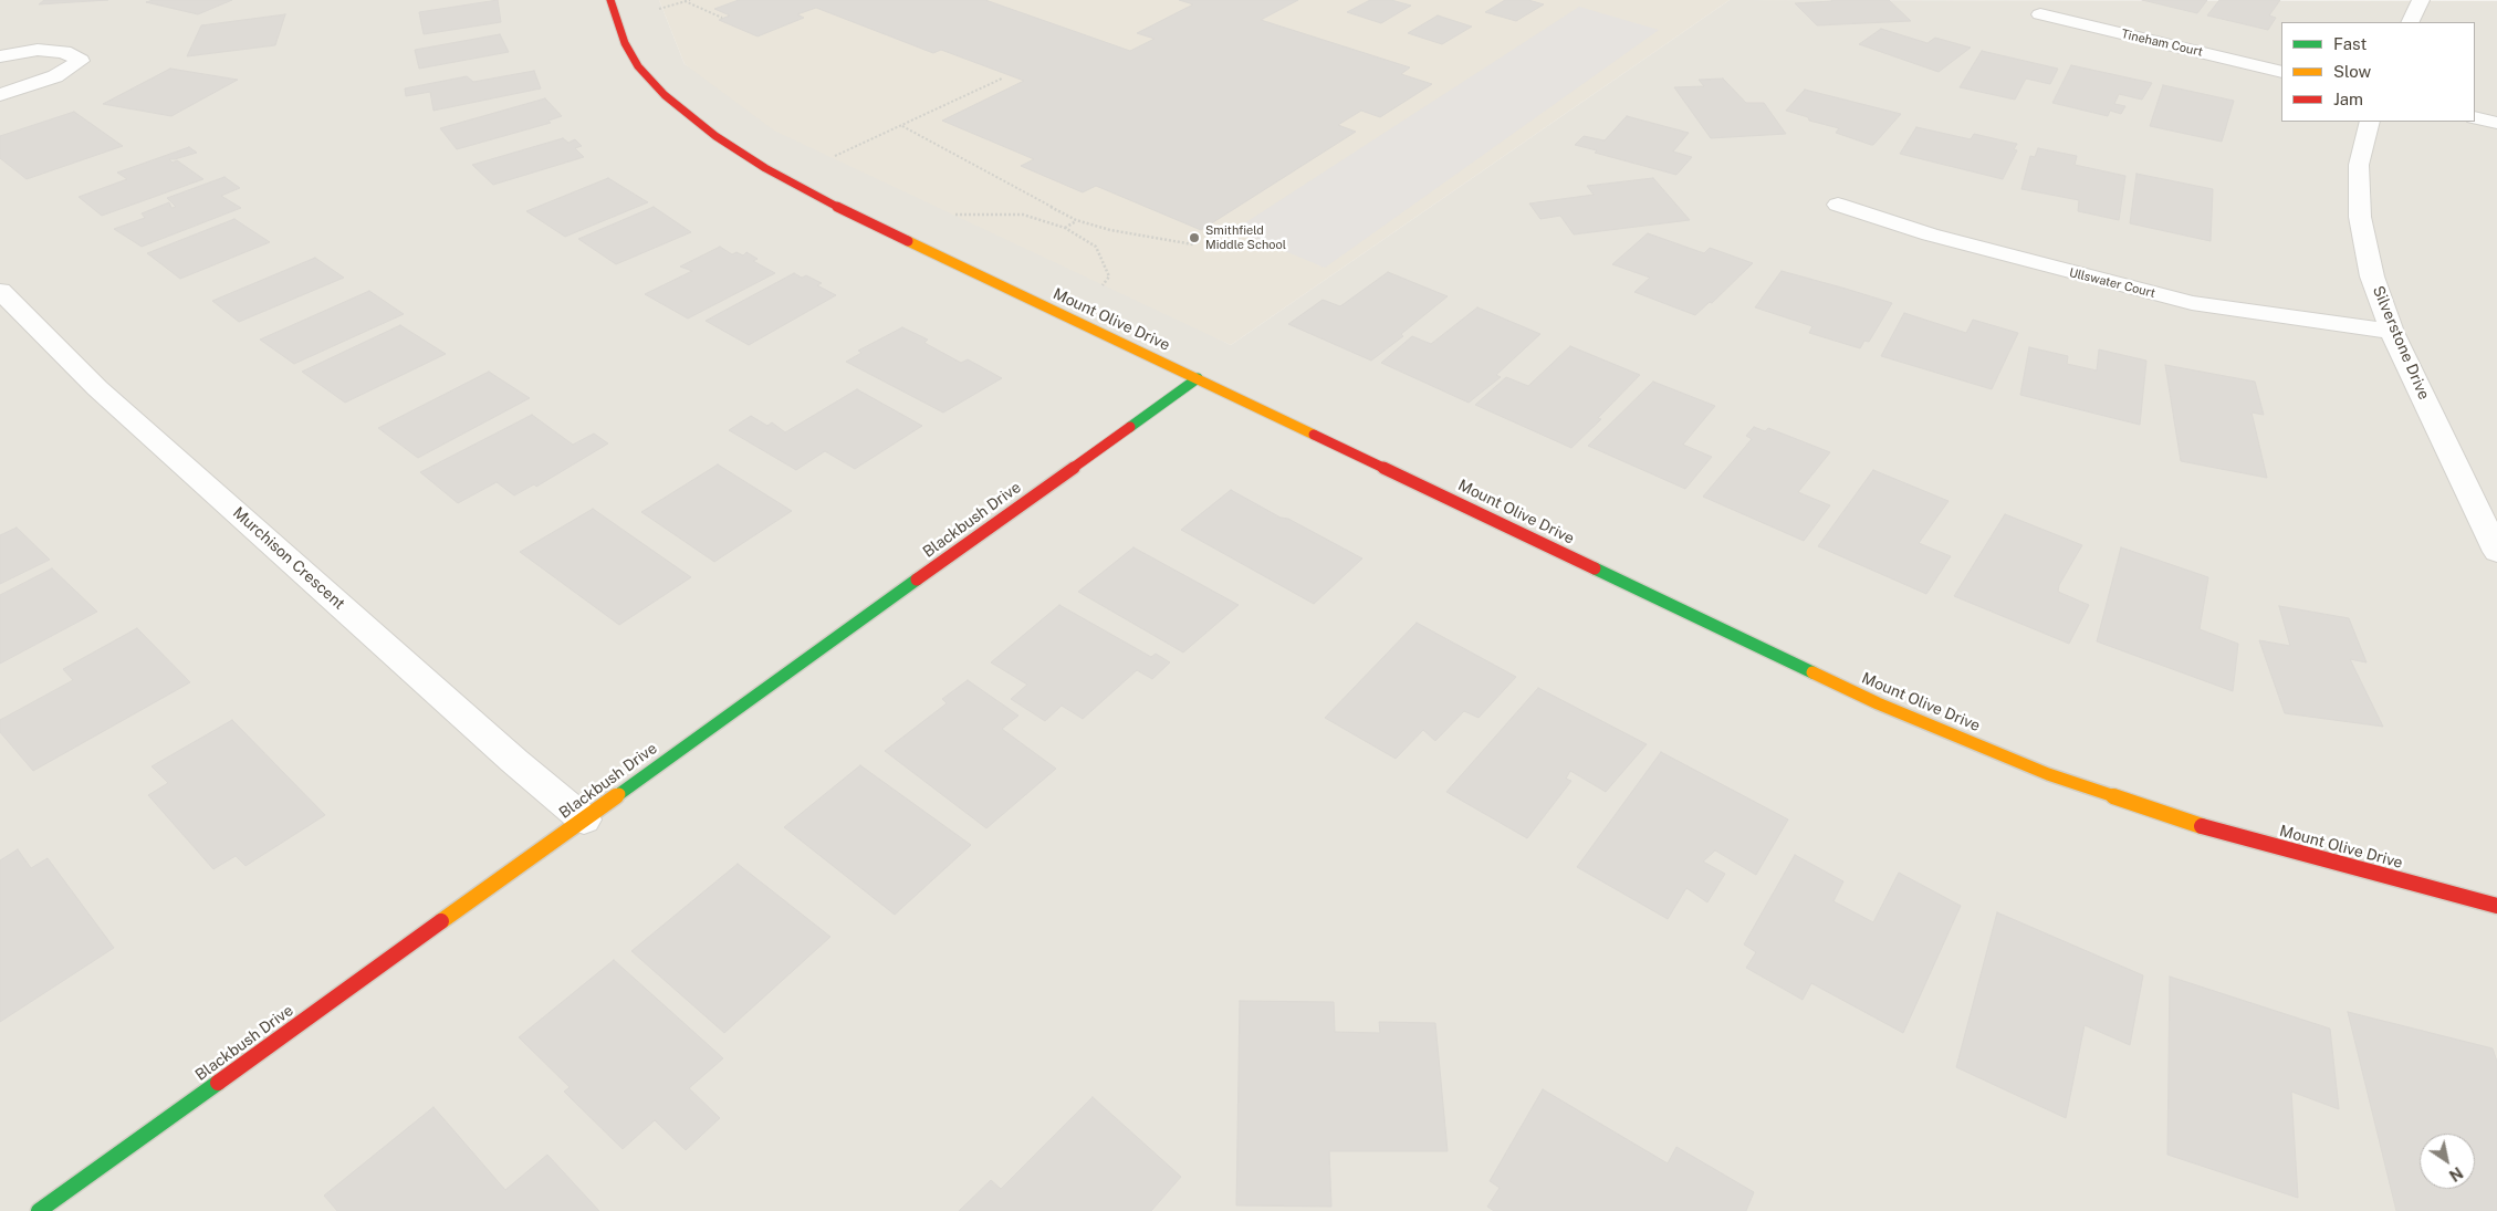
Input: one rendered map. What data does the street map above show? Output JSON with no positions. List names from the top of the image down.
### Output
{
  "streets": {
    "street": [
      "Tineham Court",
      "Ullswater Court",
      "Mount Olive Drive",
      "Silverstone Drive",
      "Blackbush Drive",
      "Murchison Crescent"
    ]
  },
  "crossings": [
    ["Ullswater Court", "Silverstone Drive"],
    ["Mount Olive Drive", "Blackbush Drive"],
    ["Blackbush Drive", "Murchison Crescent"]
  ],
  "places": ["Smithfield Middle School"],
  "legend": ["Fast", "Slow", "Jam"],
  "north": "bottom right"
}
